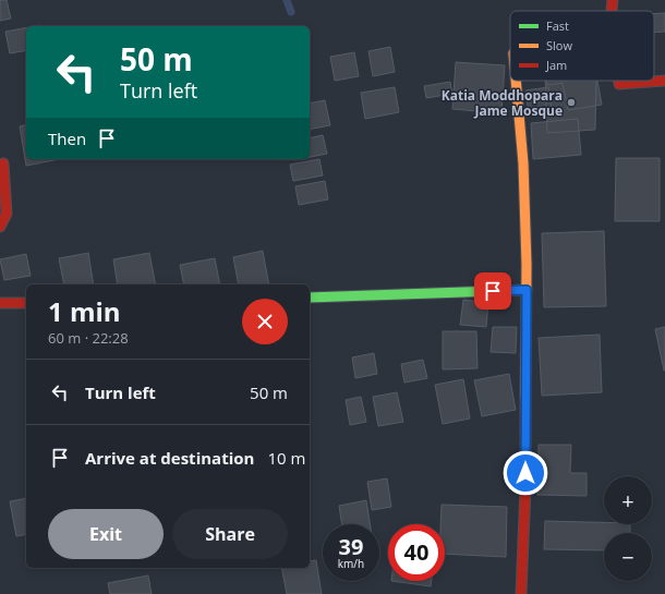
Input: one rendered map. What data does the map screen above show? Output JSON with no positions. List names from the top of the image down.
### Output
{
  "places": ["Katia Moddhopara Jame Mosque"],
  "legend": ["Fast", "Slow", "Jam"],
  "page": {
    "turn": ["50 m", "Turn left"],
    "then": "Then",
    "heading": ["1 min", "60 m · 22:28"],
    "list": [
      {
        "name": "Turn left",
        "value": "50 m"
      },
      {
        "name": "Arrive at destination",
        "value": "10 m"
      }
    ],
    "map_buttons": ["+", "−"],
    "buttons": ["Exit", "Share"],
    "speed": "39 km/h",
    "limit": "40"
  }
}
